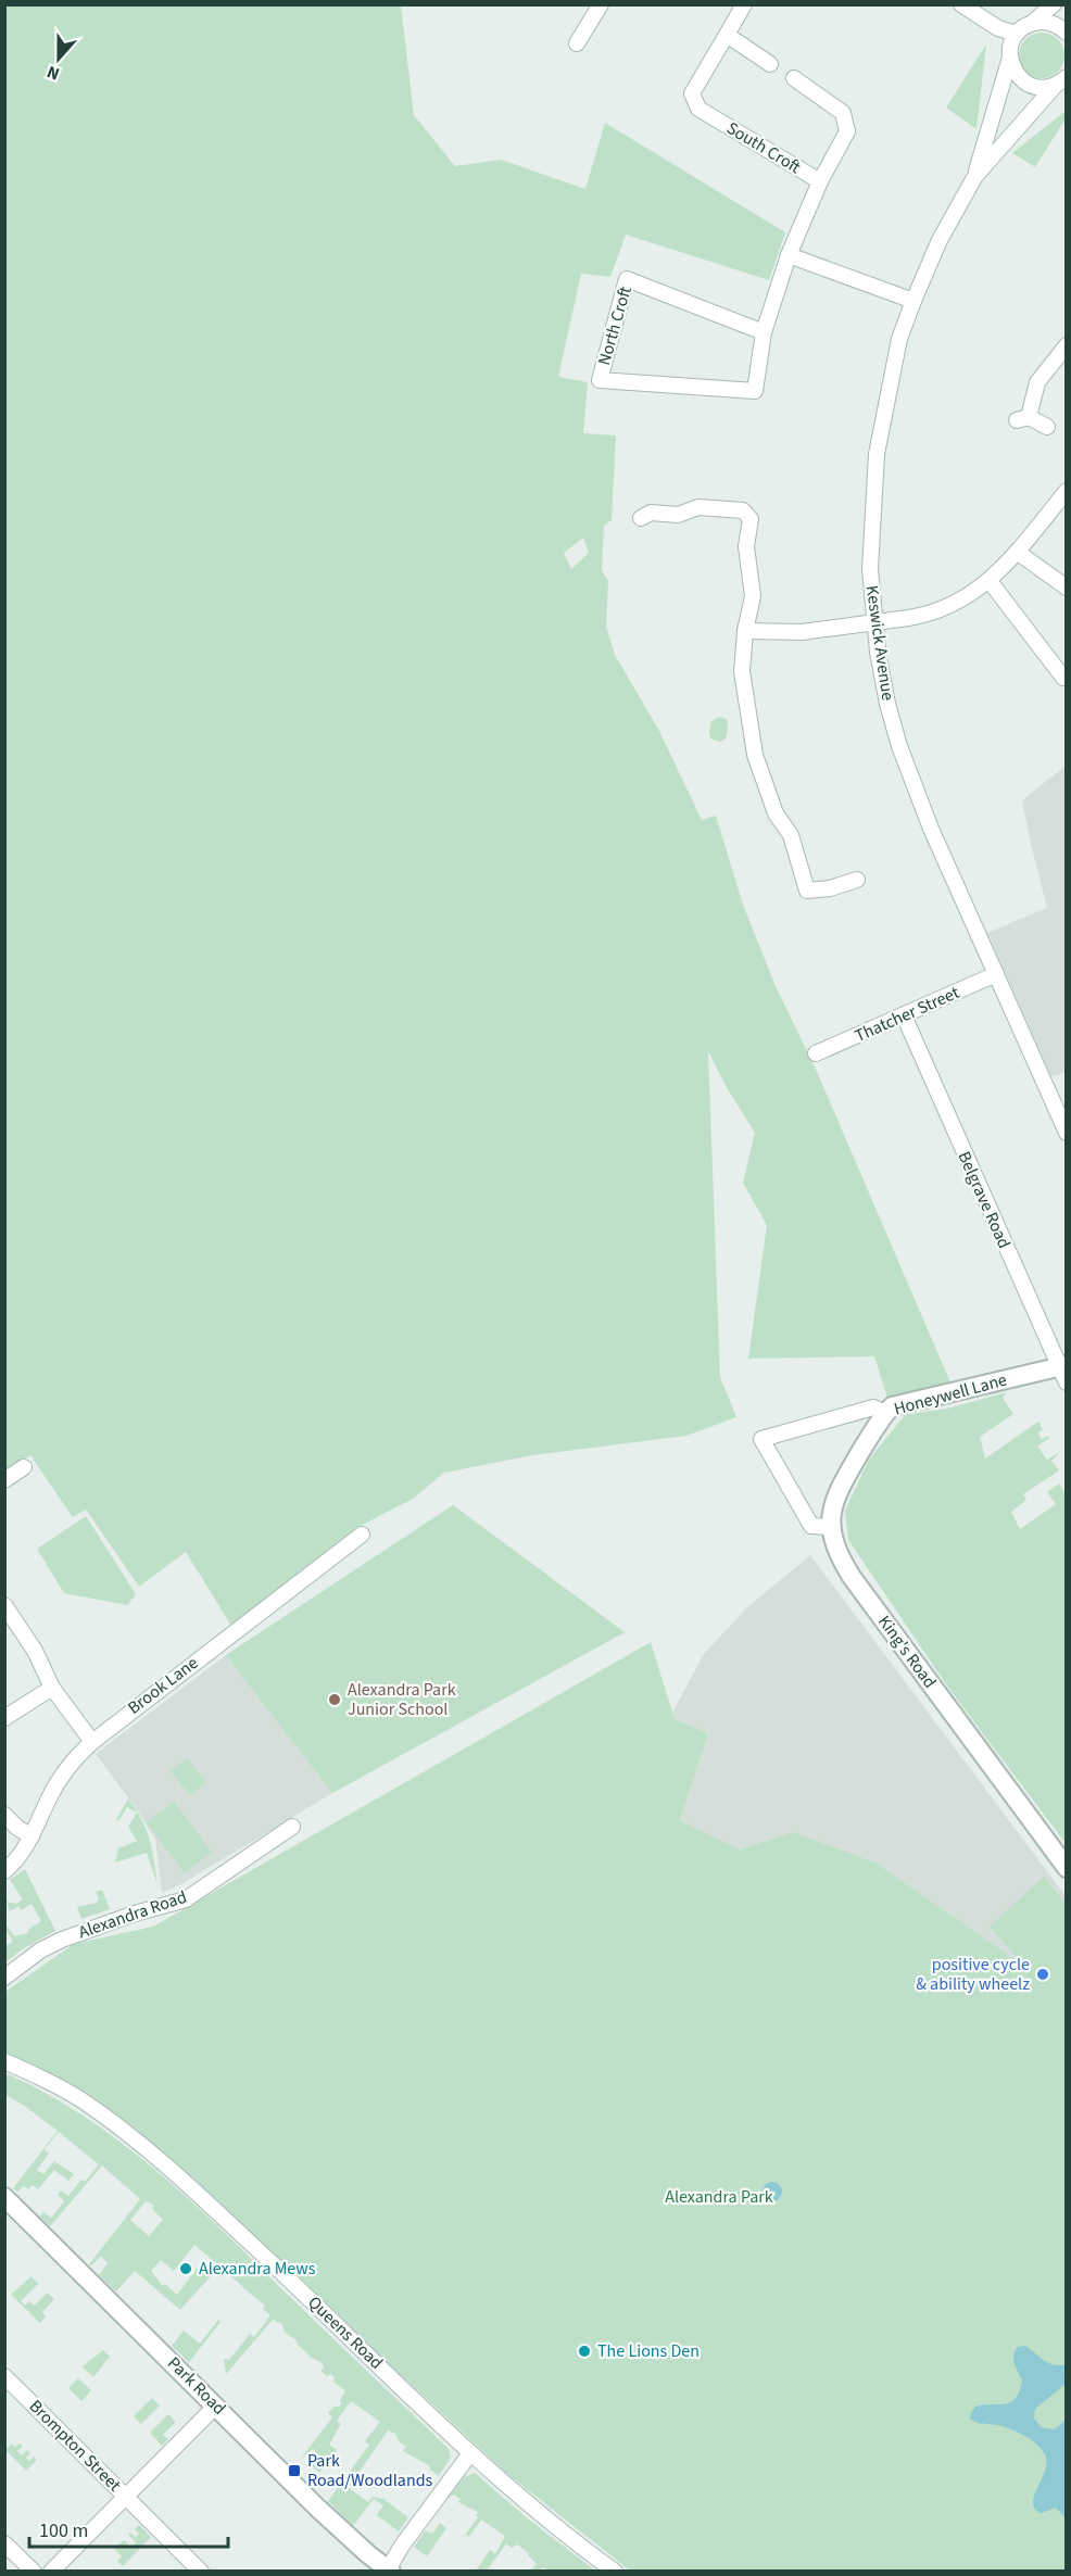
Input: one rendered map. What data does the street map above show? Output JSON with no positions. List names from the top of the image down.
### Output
{
  "streets": {
    "street": [
      "South Croft",
      "North Croft",
      "Keswick Avenue",
      "Thatcher Street",
      "Belgrave Road",
      "Honeywell Lane",
      "King's Road",
      "Brook Lane",
      "Alexandra Road",
      "Queens Road",
      "Park Road",
      "Brompton Street"
    ]
  },
  "crossings": [
    ["South Croft", "North Croft"],
    ["Keswick Avenue", "Thatcher Street"],
    ["Thatcher Street", "Belgrave Road"],
    ["Belgrave Road", "Honeywell Lane"],
    ["Honeywell Lane", "King's Road"]
  ],
  "parks": ["Alexandra Park"],
  "places": {
    "other": [
      "Alexandra Park Junior School",
      "positive cycle & ability wheelz",
      "Alexandra Mews",
      "The Lions Den"
    ],
    "transit": ["Park Road/Woodlands"]
  },
  "scale_bar": "100 m",
  "north": "bottom"
}
